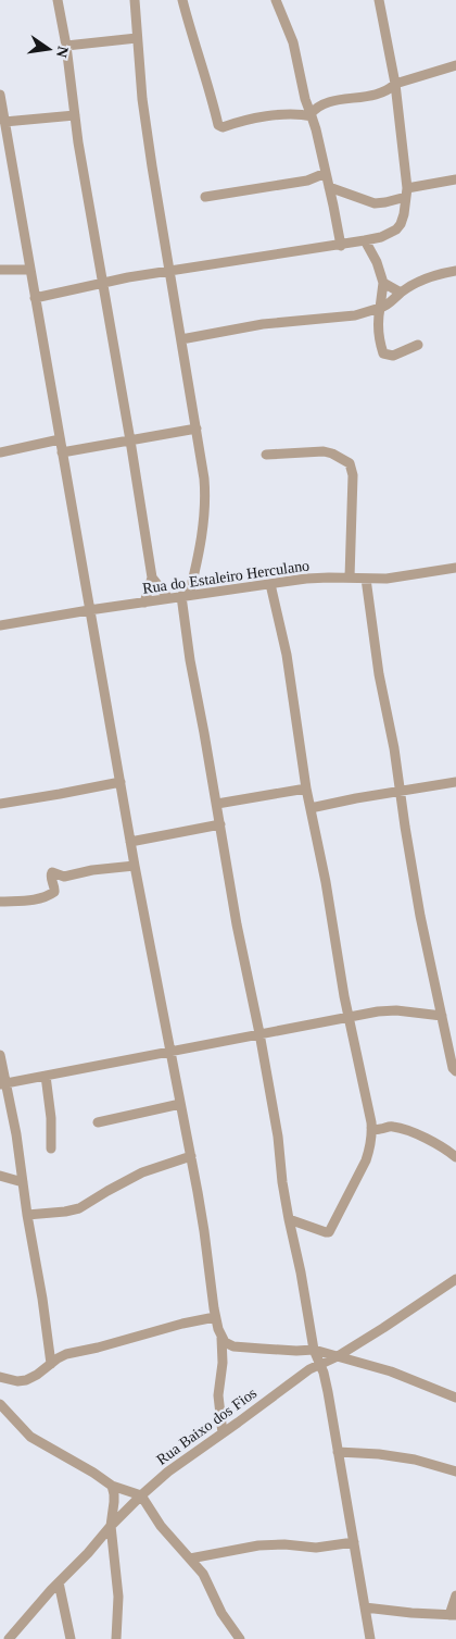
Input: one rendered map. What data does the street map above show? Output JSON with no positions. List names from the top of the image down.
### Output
{
  "streets": {
    "street": ["Rua do Estaleiro Herculano", "Rua Baixo dos Fios"]
  },
  "north": "right"
}
